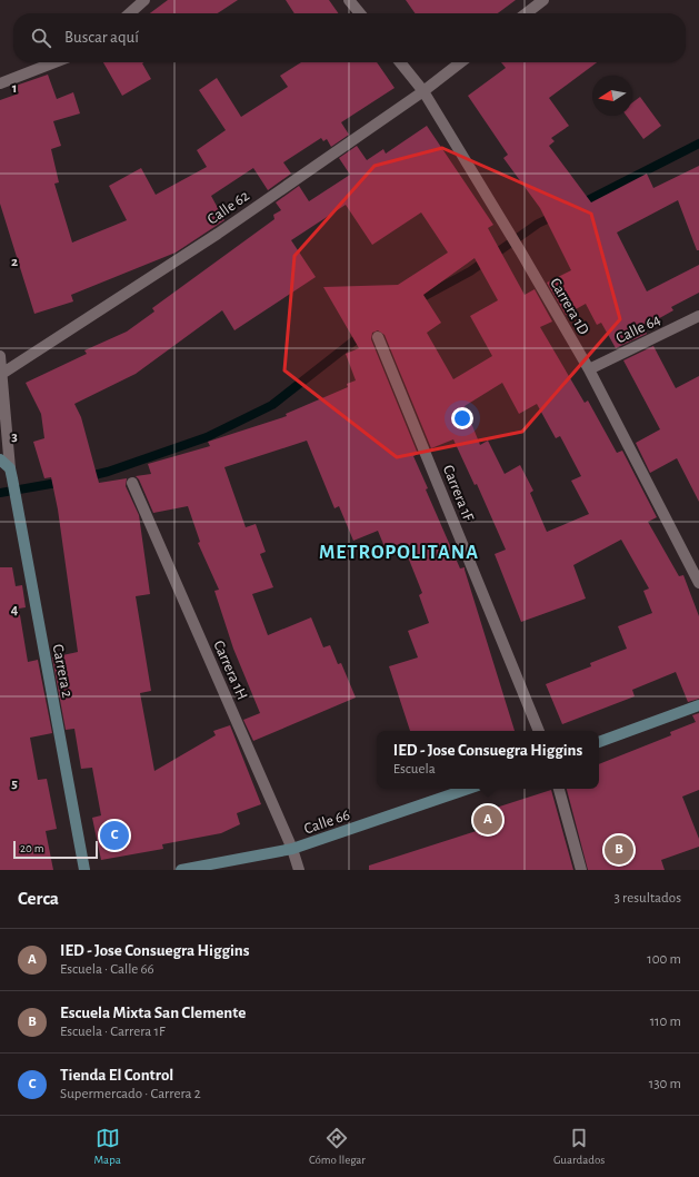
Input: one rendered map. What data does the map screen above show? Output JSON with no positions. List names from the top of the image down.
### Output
{
  "streets": {
    "street": [
      "Calle 62",
      "Carrera 1D",
      "Calle 64",
      "Carrera 1F",
      "Carrera 1H",
      "Carrera 2",
      "Calle 66"
    ]
  },
  "crossings": [
    ["Calle 62", "Carrera 1D"],
    ["Calle 62", "Carrera 2"],
    ["Carrera 1D", "Calle 64"],
    ["Carrera 1H", "Calle 66"]
  ],
  "districts": ["METROPOLITANA"],
  "scale_bar": "20 m",
  "north": "left",
  "page": {
    "search": "Buscar aquí",
    "popup": ["IED - Jose Consuegra Higgins", "Escuela"],
    "pins": ["A", "C", "B"],
    "scale": "20 m",
    "heading": ["Cerca", "3 resultados"],
    "list": [
      {
        "mark": "A",
        "name": "IED - Jose Consuegra Higgins",
        "note": "Escuela · Calle 66",
        "value": "100 m"
      },
      {
        "mark": "B",
        "name": "Escuela Mixta San Clemente",
        "note": "Escuela · Carrera 1F",
        "value": "110 m"
      },
      {
        "mark": "C",
        "name": "Tienda El Control",
        "note": "Supermercado · Carrera 2",
        "value": "130 m"
      }
    ],
    "nav": ["Mapa", "Cómo llegar", "Guardados"]
  },
  "grid": {
    "rows": [
      "1",
      "2",
      "3",
      "4",
      "5"
    ]
  }
}
